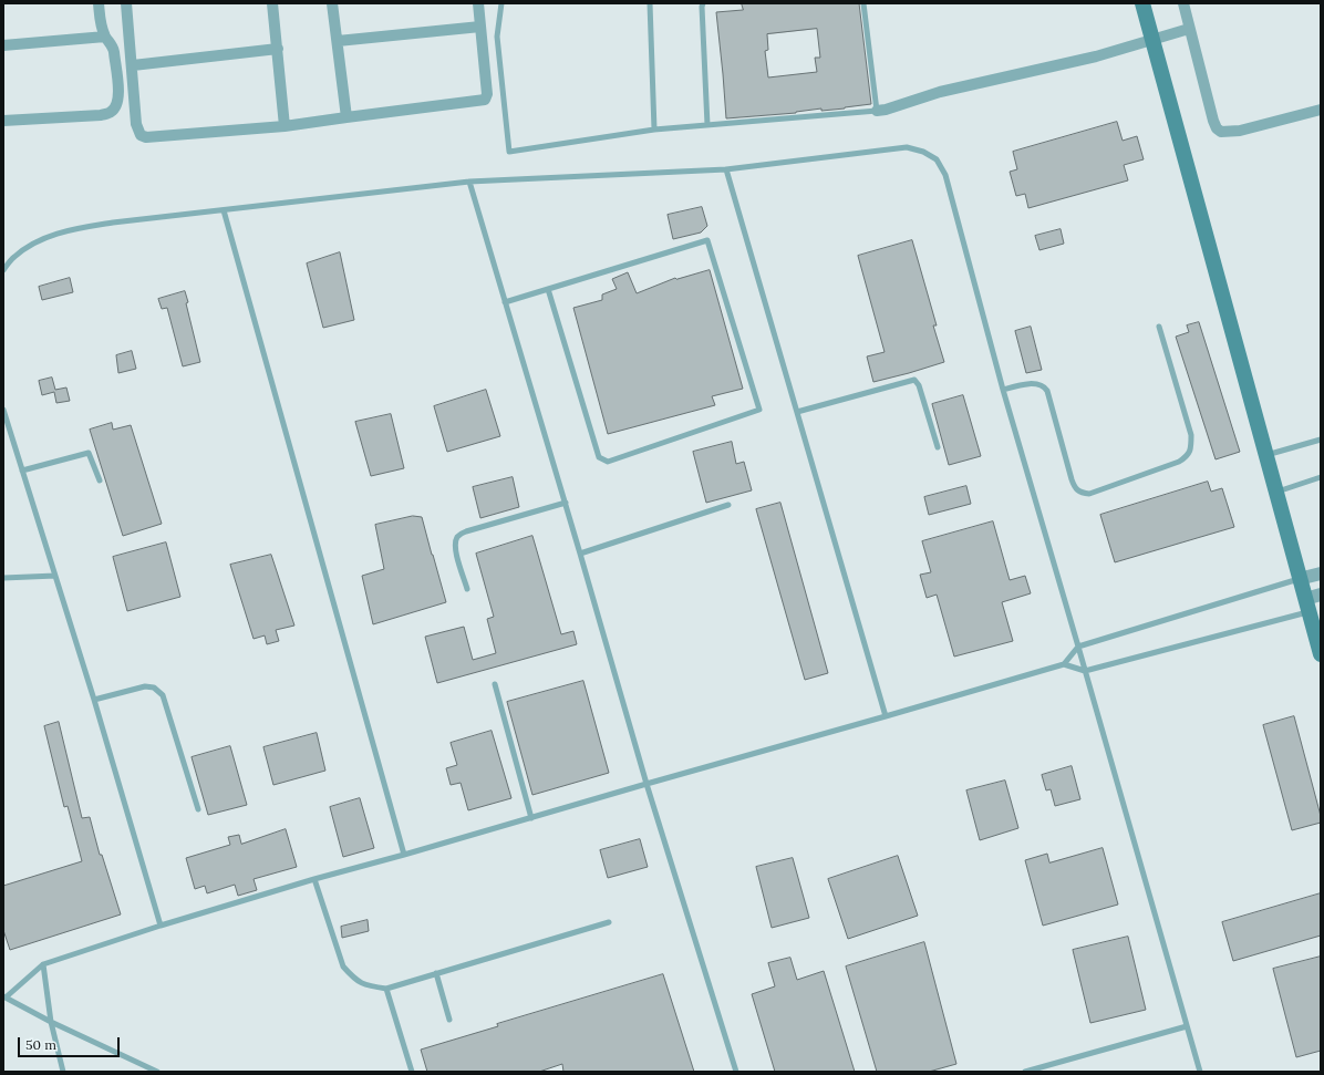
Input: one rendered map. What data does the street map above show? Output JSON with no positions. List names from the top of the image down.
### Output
{
  "scale_bar": "50 m"
}
